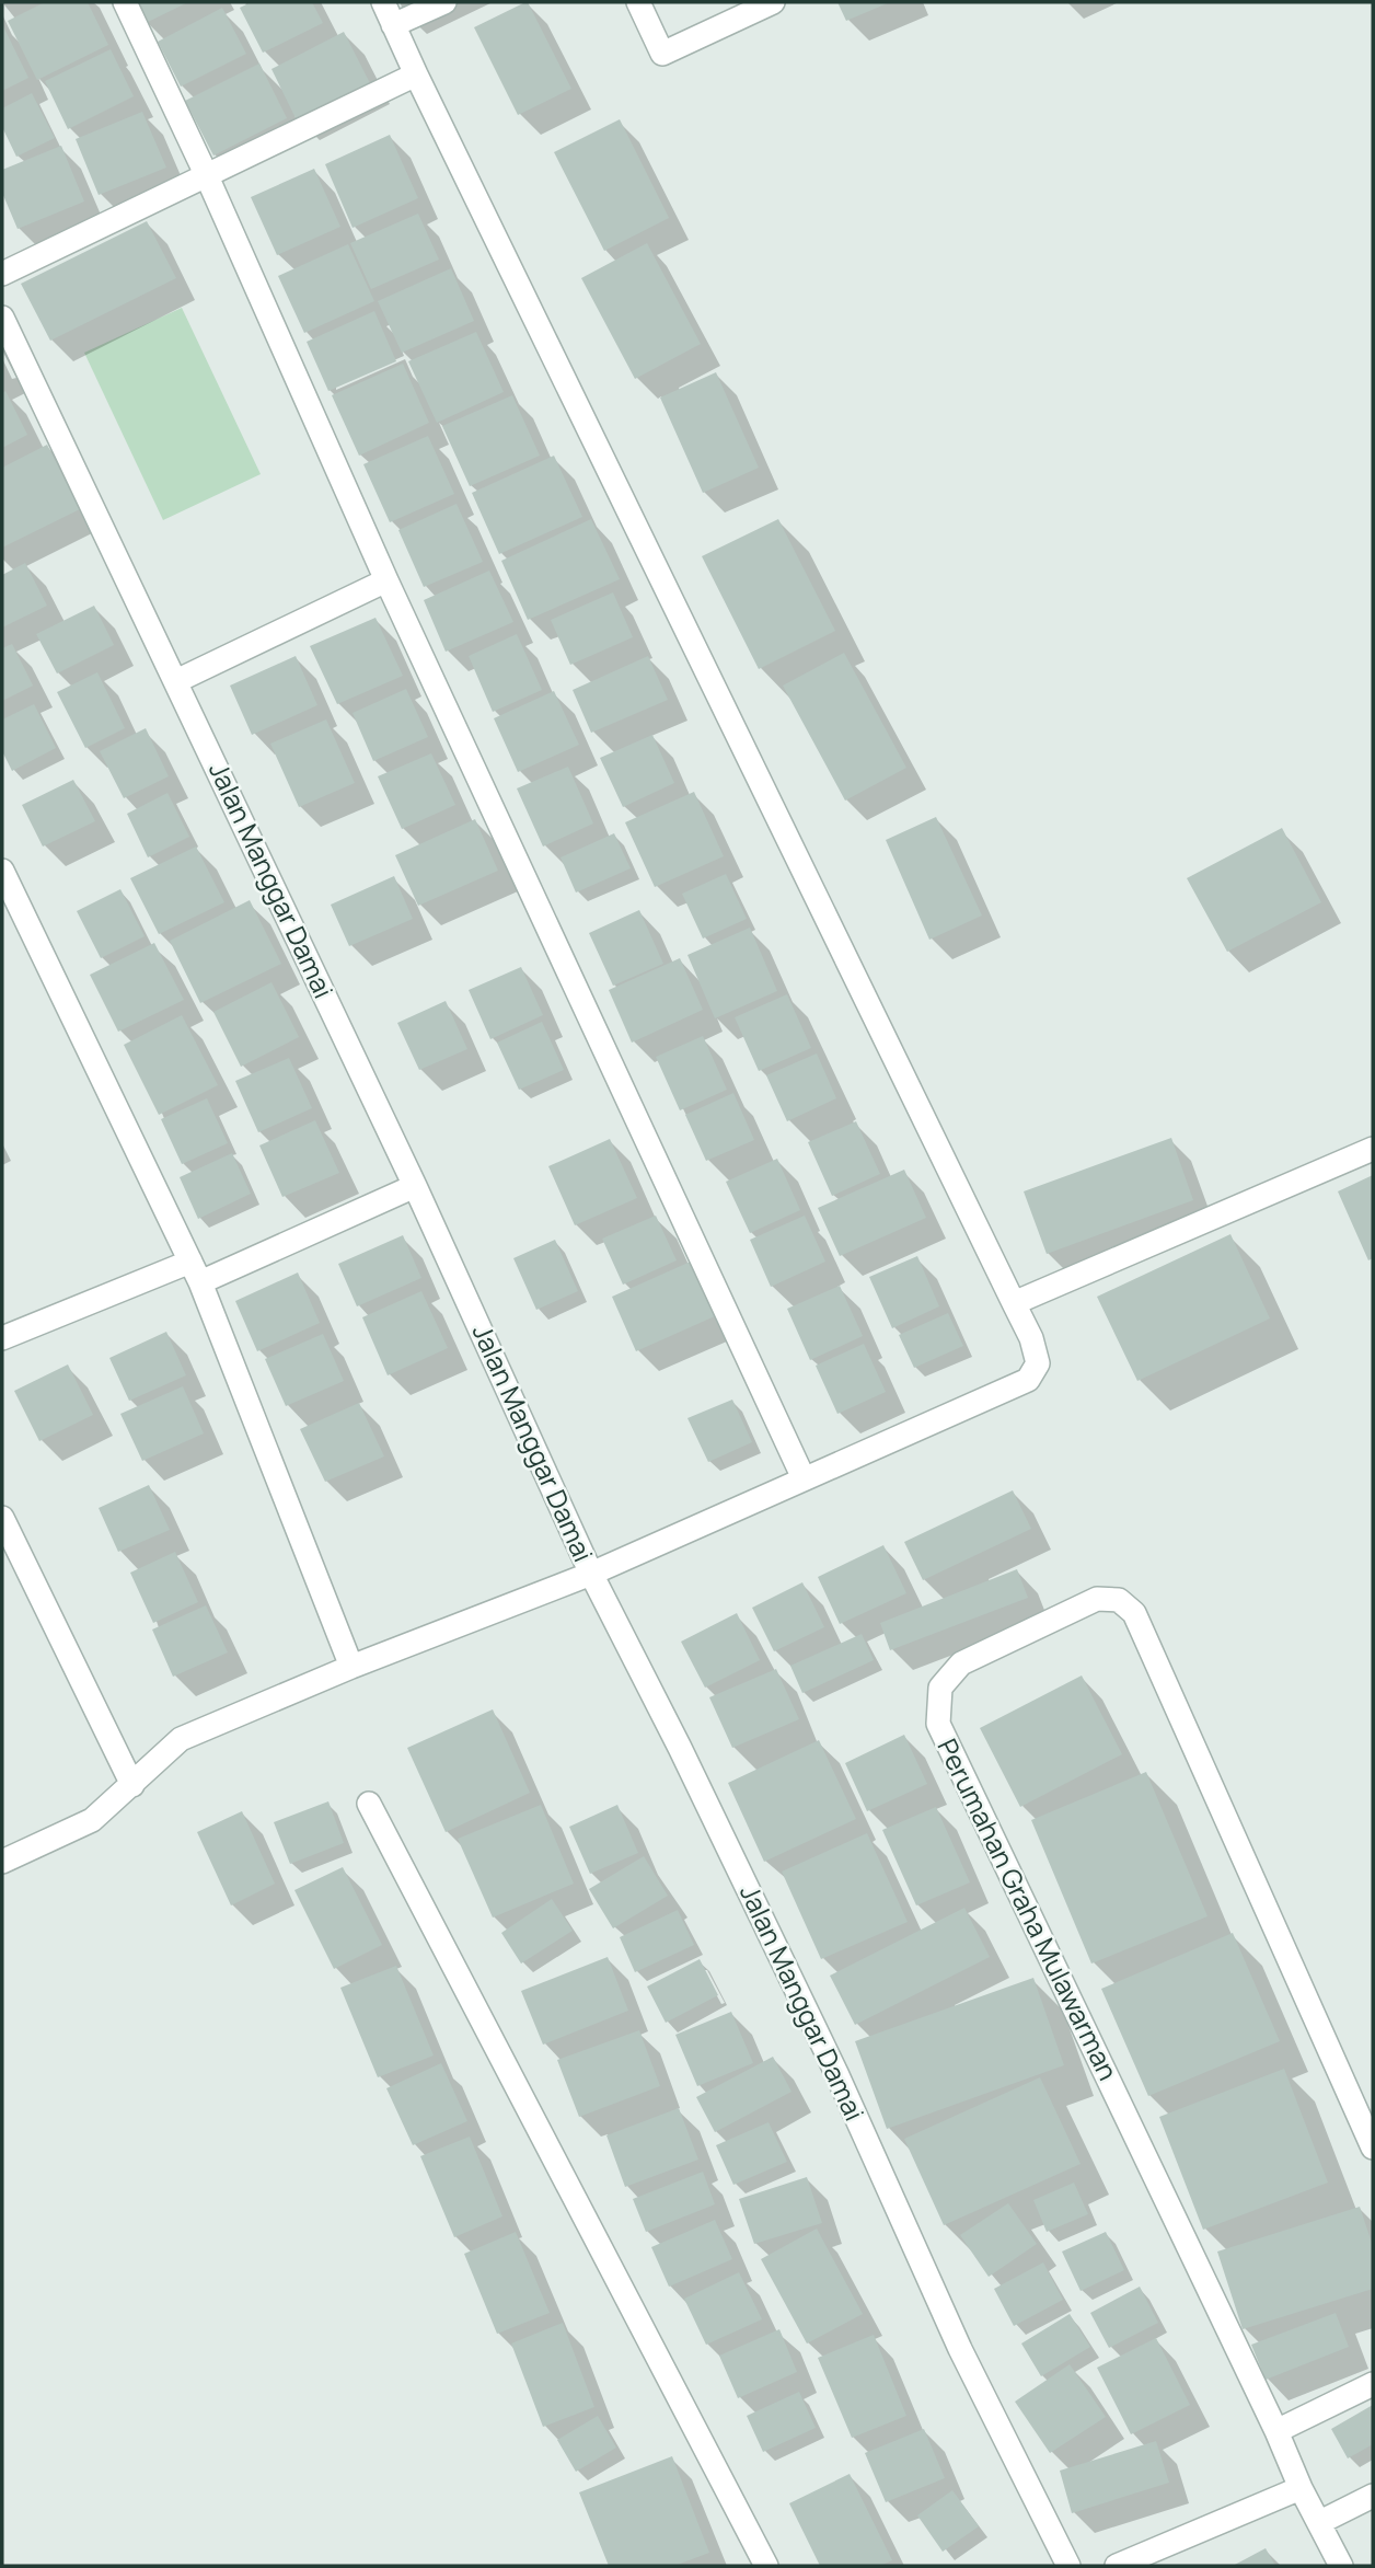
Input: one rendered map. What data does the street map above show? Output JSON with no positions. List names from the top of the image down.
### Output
{
  "streets": {
    "street": ["Jalan Manggar Damai", "Perumahan Graha Mulawarman"]
  }
}
